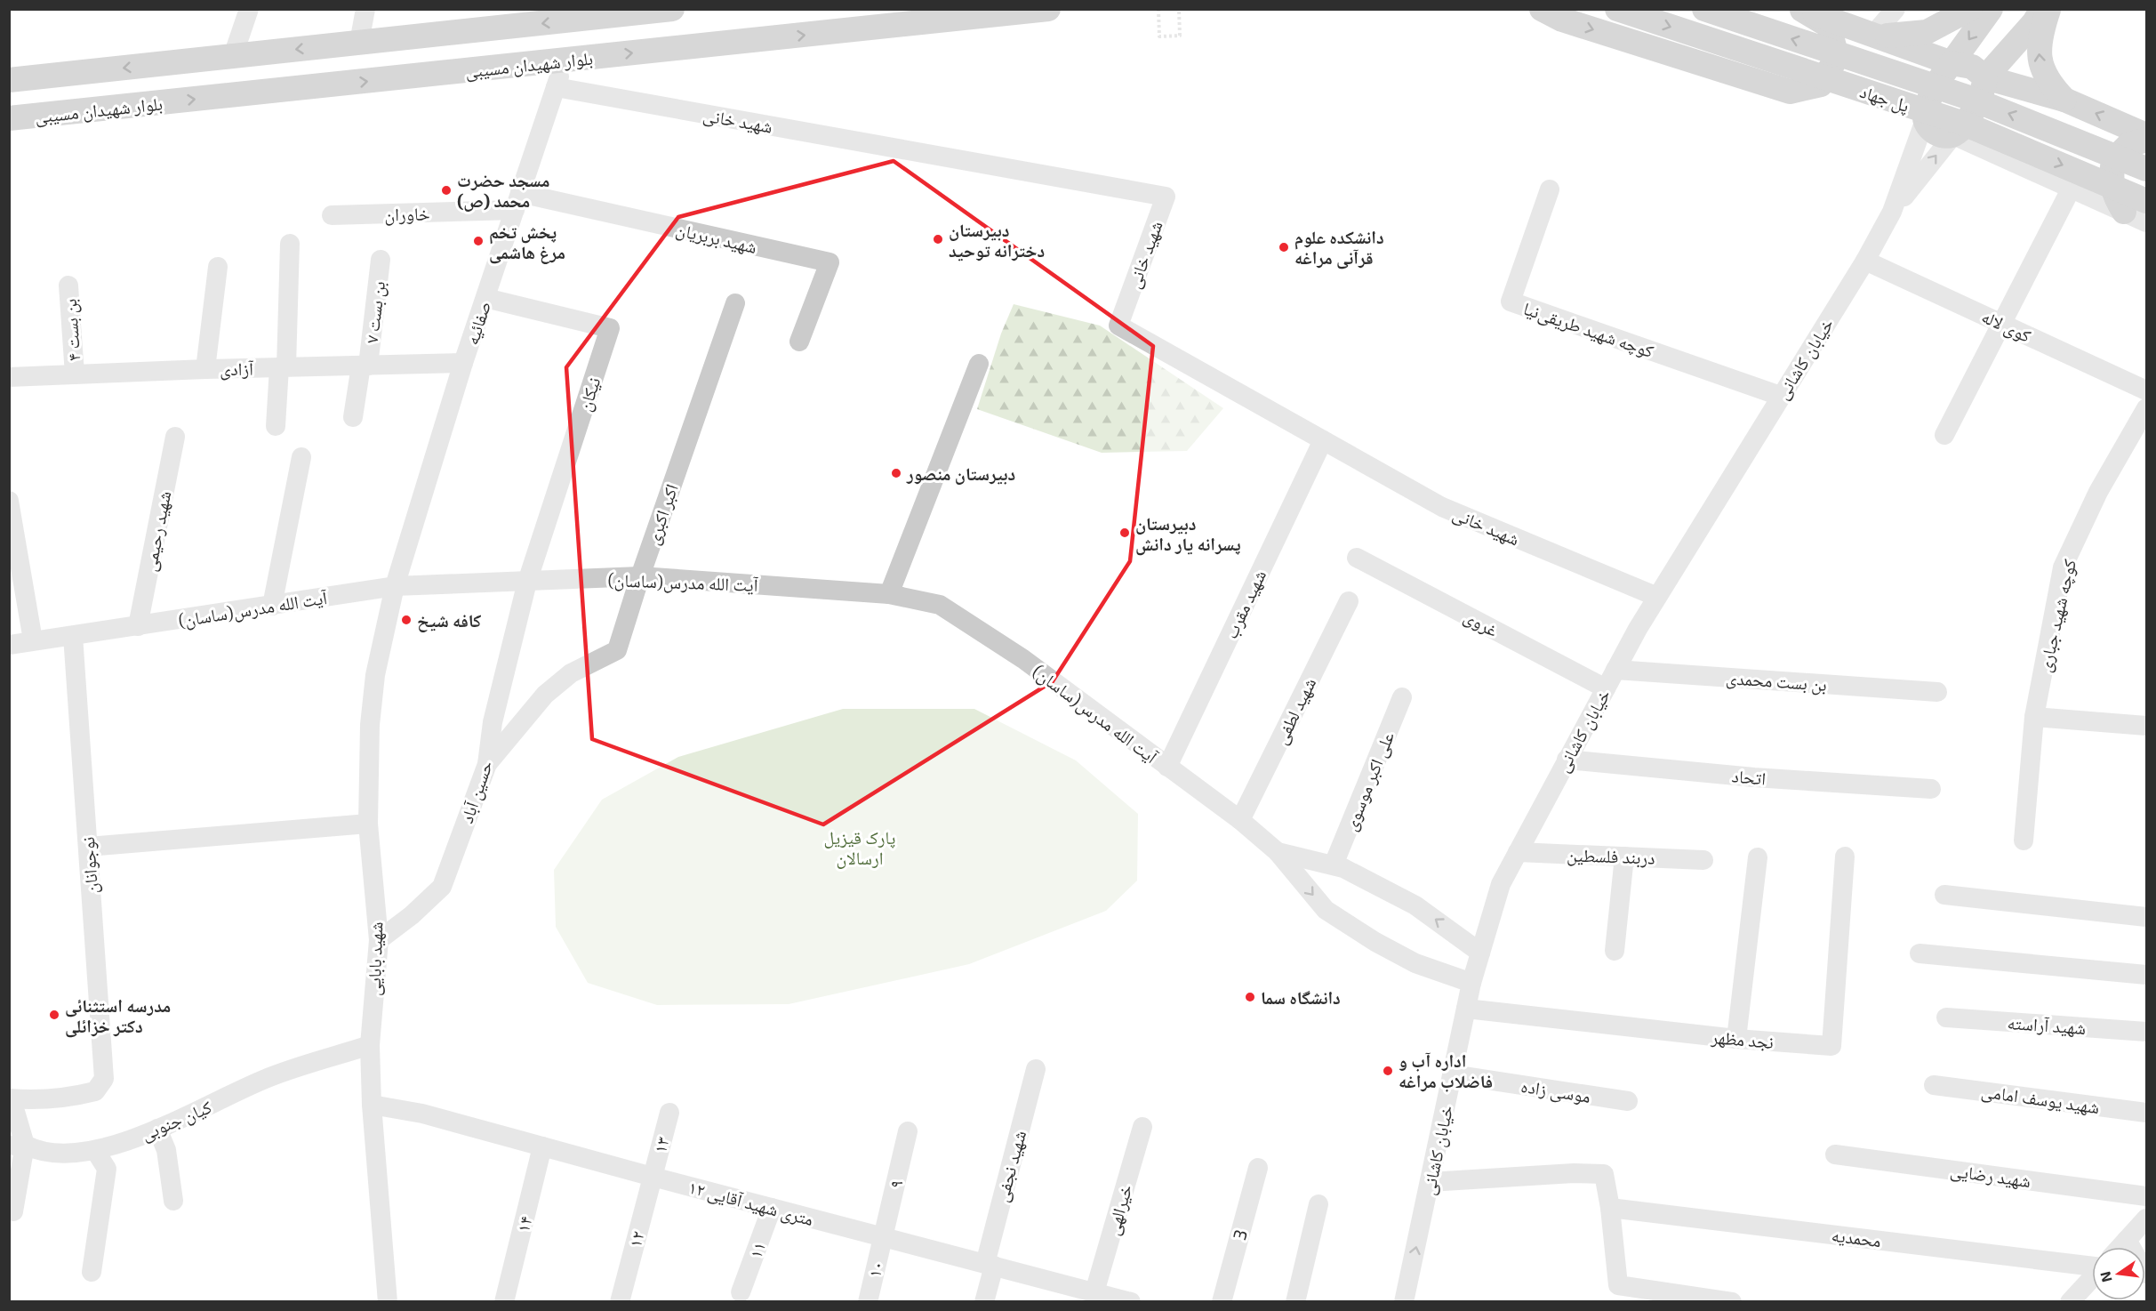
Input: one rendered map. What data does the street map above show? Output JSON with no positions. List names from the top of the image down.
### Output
{
  "streets": {
    "main road": ["بلوار شهیدان مسیبی", "پل جهاد"],
    "street": [
      "شهید خانی",
      "خاوران",
      "شهید بربریان",
      "بن بست ۷",
      "صفائیه",
      "کوی لاله",
      "کوچه شهید طریقی‌نیا",
      "بن بست ۴",
      "خیابان کاشانی",
      "آزادی",
      "نیکان",
      "اکبر اکبری",
      "شهید رحیمی",
      "آیت الله مدرس(ساسان)",
      "شهید مقرب",
      "کوچه شهید جباری",
      "غروی",
      "بن بست محمدی",
      "شهید لطفی",
      "اتحاد",
      "علی اکبر موسوی",
      "حسین آباد",
      "دربند فلسطین",
      "نوجوانان",
      "شهید بابایی",
      "شهید آراسته",
      "نجد مظهر",
      "موسی زاده",
      "شهید یوسف امامی",
      "کیان جنوبی",
      "۱۳",
      "شهید نجفی",
      "شهید رضایی",
      "۹",
      "۱۲ متری شهید آقایی",
      "خیرالهی",
      "۱۴",
      "3",
      "محمدیه",
      "۱۲",
      "۱۱",
      "۱۰"
    ]
  },
  "crossings": [
    ["بلوار شهیدان مسیبی", "صفائیه"],
    ["شهید خانی", "صفائیه"],
    ["شهید خانی", "خیابان کاشانی"],
    ["شهید خانی", "شهید مقرب"],
    ["خاوران", "شهید بربریان"],
    ["خاوران", "صفائیه"],
    ["شهید بربریان", "صفائیه"],
    ["بن بست ۷", "آزادی"],
    ["صفائیه", "آزادی"],
    ["صفائیه", "نیکان"],
    ["صفائیه", "آیت الله مدرس(ساسان)"],
    ["صفائیه", "شهید بابایی"],
    ["کوی لاله", "خیابان کاشانی"],
    ["کوچه شهید طریقی‌نیا", "خیابان کاشانی"],
    ["بن بست ۴", "آزادی"],
    ["خیابان کاشانی", "آیت الله مدرس(ساسان)"],
    ["خیابان کاشانی", "غروی"],
    ["خیابان کاشانی", "بن بست محمدی"],
    ["خیابان کاشانی", "اتحاد"],
    ["خیابان کاشانی", "دربند فلسطین"],
    ["خیابان کاشانی", "نجد مظهر"],
    ["خیابان کاشانی", "موسی زاده"],
    ["نیکان", "آیت الله مدرس(ساسان)"],
    ["نیکان", "حسین آباد"],
    ["اکبر اکبری", "آیت الله مدرس(ساسان)"],
    ["اکبر اکبری", "حسین آباد"],
    ["شهید رحیمی", "آیت الله مدرس(ساسان)"],
    ["آیت الله مدرس(ساسان)", "شهید مقرب"],
    ["آیت الله مدرس(ساسان)", "شهید لطفی"],
    ["آیت الله مدرس(ساسان)", "علی اکبر موسوی"],
    ["آیت الله مدرس(ساسان)", "حسین آباد"],
    ["آیت الله مدرس(ساسان)", "نوجوانان"],
    ["آیت الله مدرس(ساسان)", "شهید بابایی"],
    ["حسین آباد", "شهید بابایی"],
    ["شهید بابایی", "کیان جنوبی"],
    ["شهید بابایی", "۱۲ متری شهید آقایی"],
    ["۱۳", "۱۲ متری شهید آقایی"],
    ["۱۳", "۱۲"],
    ["شهید نجفی", "۱۲ متری شهید آقایی"],
    ["۹", "۱۲ متری شهید آقایی"],
    ["۹", "۱۰"],
    ["۱۲ متری شهید آقایی", "خیرالهی"],
    ["۱۲ متری شهید آقایی", "۱۴"],
    ["۱۲ متری شهید آقایی", "۱۲"],
    ["۱۲ متری شهید آقایی", "۱۱"],
    ["۱۲ متری شهید آقایی", "۱۰"]
  ],
  "parks": ["پارک قیزیل ارسالان"],
  "places": [
    "مسجد حضرت محمد (ص)",
    "دبیرستان دخترانه توحید",
    "پخش تخم مرغ هاشمی",
    "دانشکده علوم قرآنی مراغه",
    "دبیرستان منصور",
    "دبیرستان پسرانه یار دانش",
    "کافه شیخ",
    "دانشگاه سما",
    "مدرسه استثنائی دکتر خزائلی",
    "اداره آب و فاضلاب مراغه"
  ],
  "north": "left"
}
